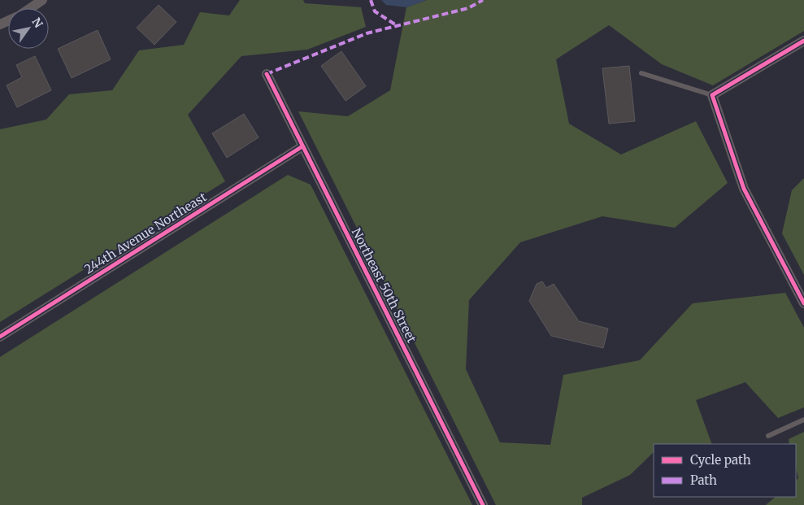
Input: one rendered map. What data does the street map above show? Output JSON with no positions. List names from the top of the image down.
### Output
{
  "streets": {
    "street": ["244th Avenue Northeast", "Northeast 50th Street"]
  },
  "crossings": [
    ["244th Avenue Northeast", "Northeast 50th Street"]
  ],
  "legend": ["Cycle path", "Path"],
  "north": "top right"
}
